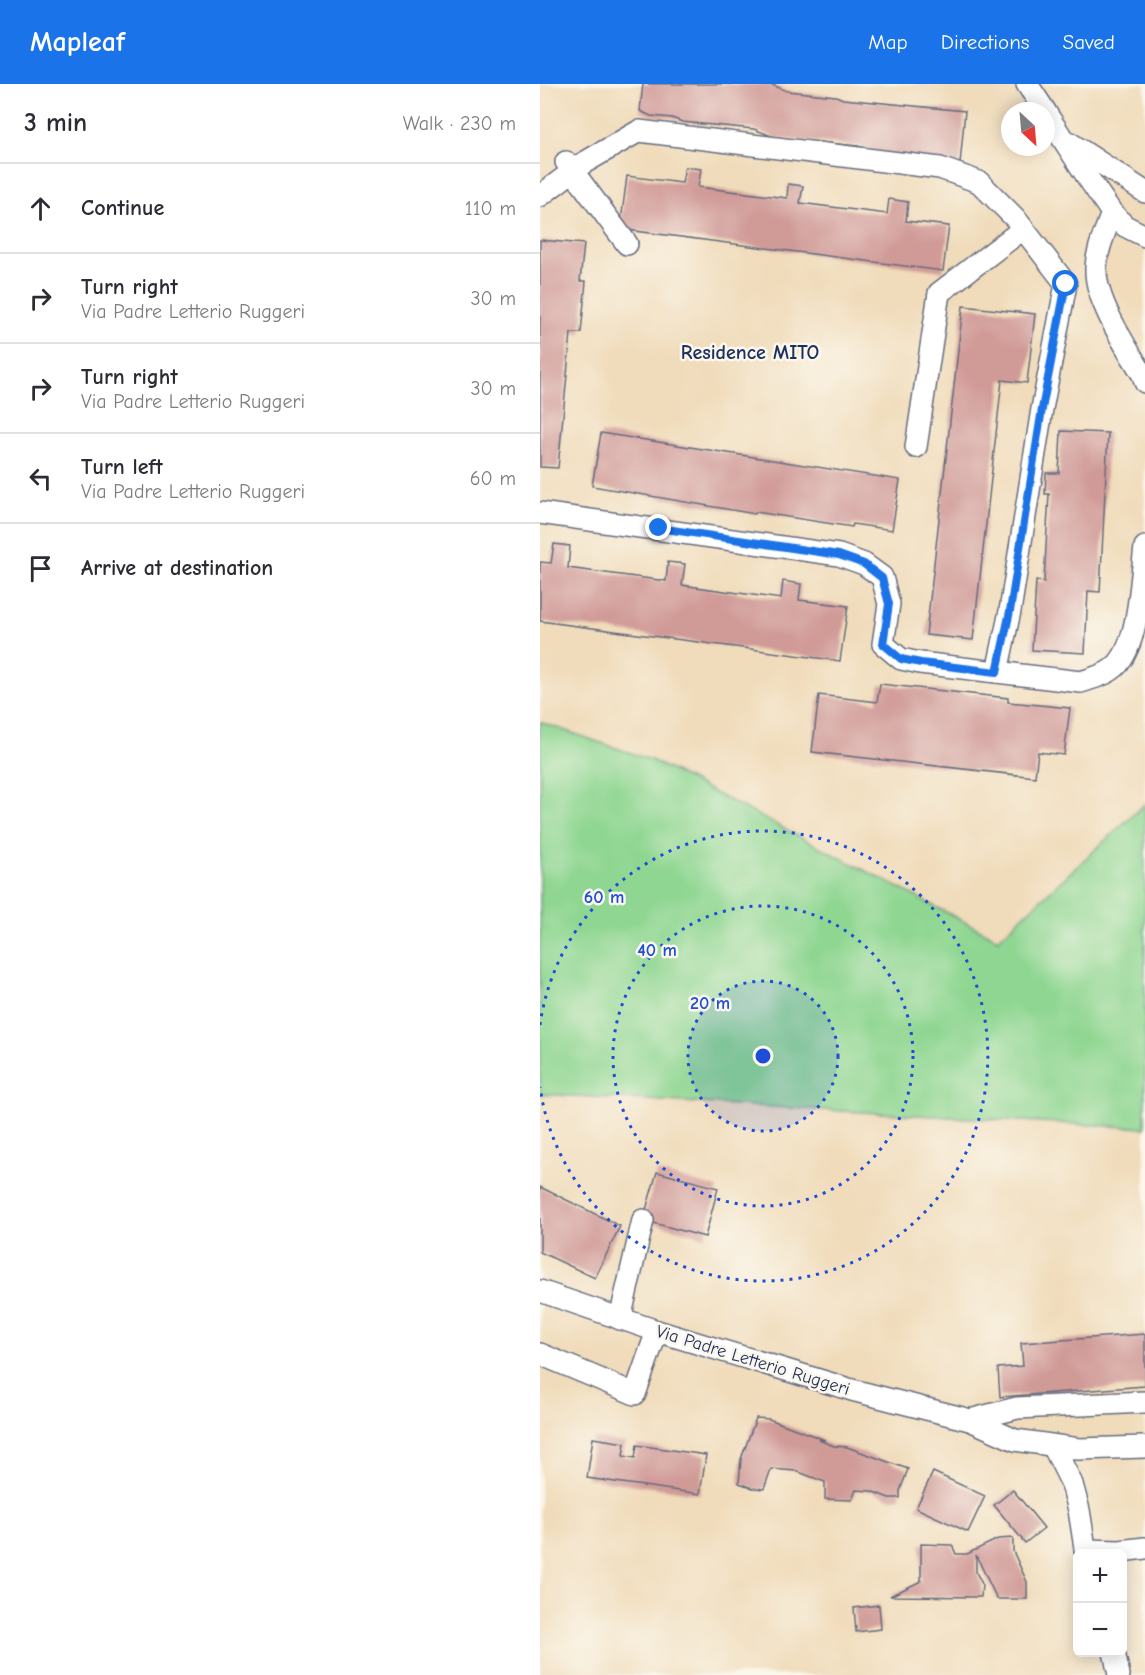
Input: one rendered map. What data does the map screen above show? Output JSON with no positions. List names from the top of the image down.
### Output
{
  "streets": {
    "street": ["Via Padre Letterio Ruggeri"]
  },
  "districts": ["Residence MITO"],
  "north": "bottom right",
  "page": {
    "header": "Mapleaf",
    "nav": ["Map", "Directions", "Saved"],
    "heading": ["3 min", "Walk · 230 m"],
    "list": [
      ["Continue", "110 m"],
      ["Turn right", "Via Padre Letterio Ruggeri", "30 m"],
      ["Turn right", "Via Padre Letterio Ruggeri", "30 m"],
      ["Turn left", "Via Padre Letterio Ruggeri", "60 m"],
      "Arrive at destination"
    ],
    "map_buttons": ["+", "−"]
  },
  "rings": ["60 m", "40 m", "20 m"]
}
